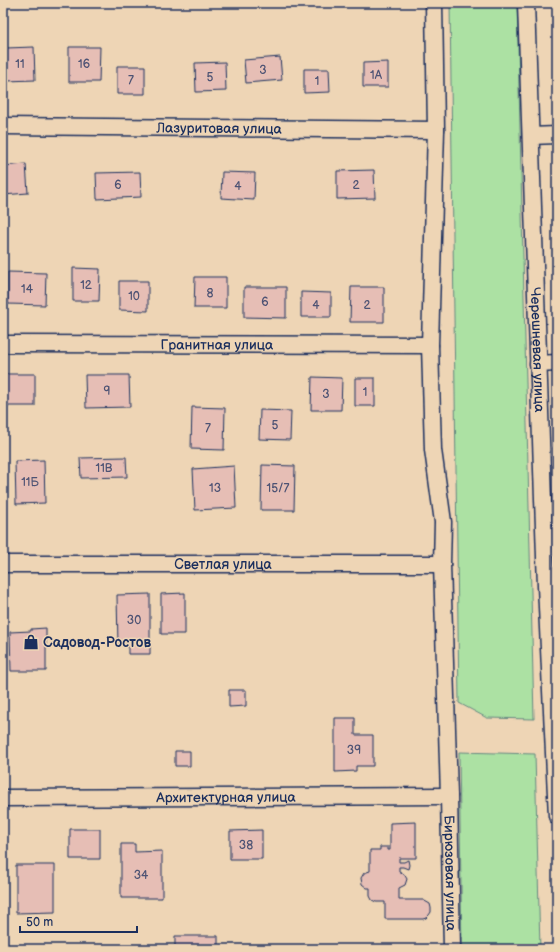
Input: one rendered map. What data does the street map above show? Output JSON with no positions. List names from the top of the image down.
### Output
{
  "streets": {
    "street": [
      "Лазуритовая улица",
      "Гранитная улица",
      "Черешневая улица",
      "Светлая улица",
      "Архитектурная улица",
      "Бирюзовая улица"
    ]
  },
  "crossings": [
    ["Лазуритовая улица", "Бирюзовая улица"],
    ["Гранитная улица", "Бирюзовая улица"],
    ["Светлая улица", "Бирюзовая улица"],
    ["Архитектурная улица", "Бирюзовая улица"]
  ],
  "places": {
    "shop": ["Садовод-Ростов"]
  },
  "house_numbers": [
    "11",
    "16",
    "3",
    "1А",
    "5",
    "7",
    "1",
    "6",
    "2",
    "4",
    "12",
    "14",
    "8",
    "10",
    "6",
    "4",
    "2",
    "9",
    "1",
    "3",
    "5",
    "7",
    "11В",
    "11Б",
    "13",
    "15/7",
    "30",
    "39",
    "38",
    "34"
  ],
  "scale_bar": "50 m"
}
